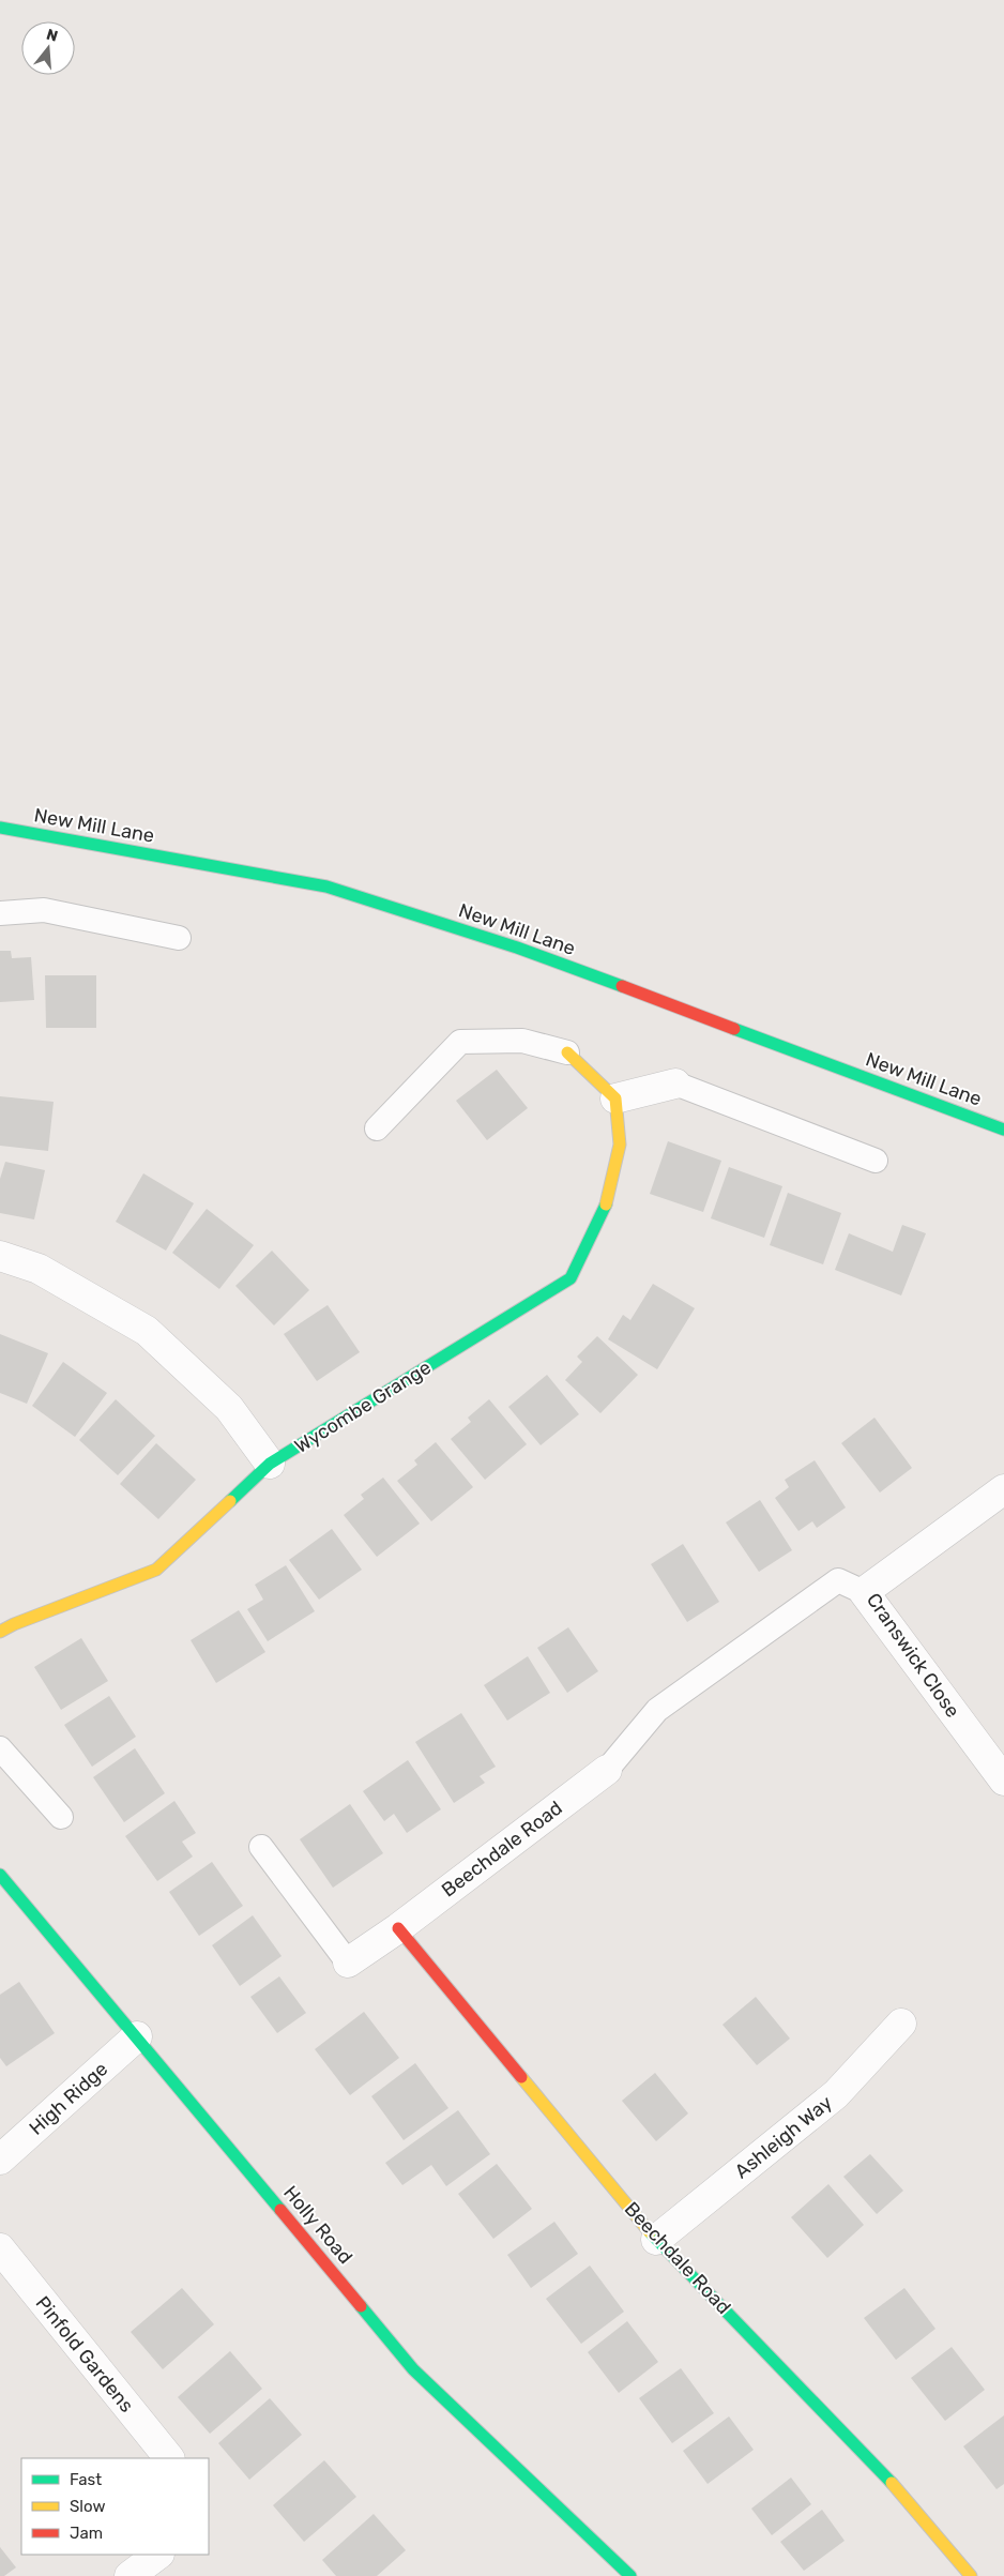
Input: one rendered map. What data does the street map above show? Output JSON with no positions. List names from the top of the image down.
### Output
{
  "streets": {
    "street": [
      "New Mill Lane",
      "Wycombe Grange",
      "Cranswick Close",
      "Beechdale Road",
      "High Ridge",
      "Ashleigh Way",
      "Holly Road",
      "Pinfold Gardens"
    ]
  },
  "crossings": [
    ["Beechdale Road", "Ashleigh Way"],
    ["High Ridge", "Holly Road"]
  ],
  "legend": ["Fast", "Slow", "Jam"],
  "north": "top"
}
